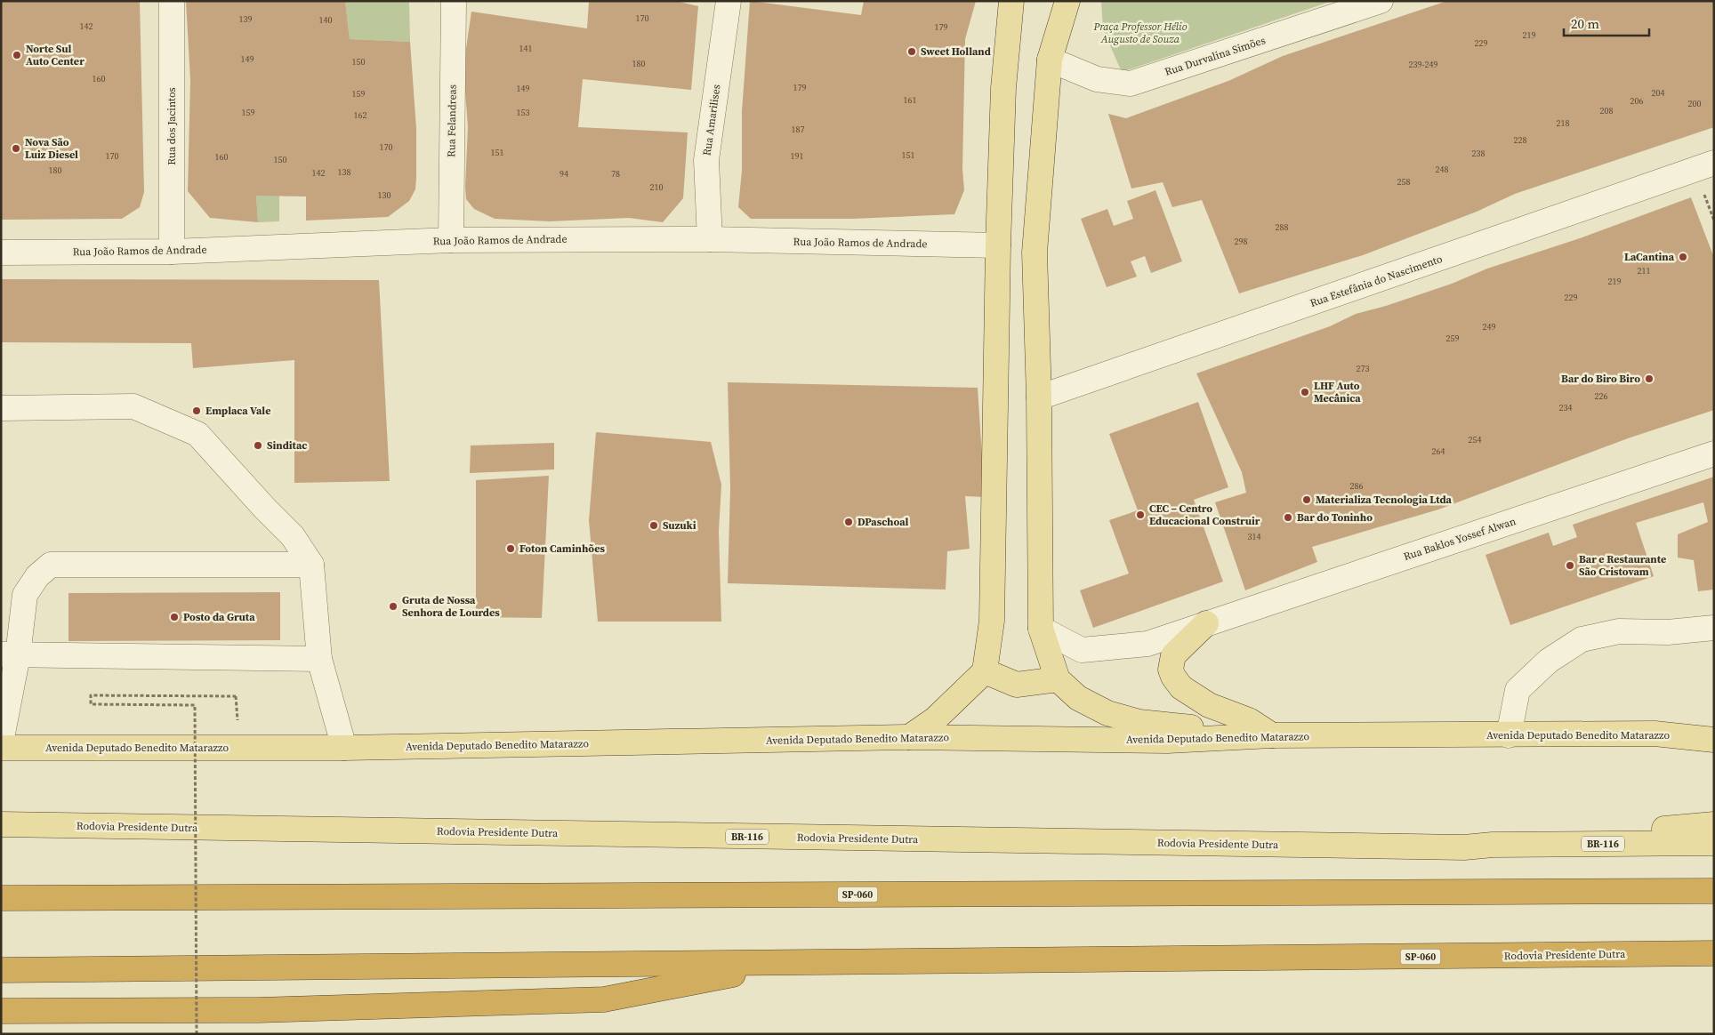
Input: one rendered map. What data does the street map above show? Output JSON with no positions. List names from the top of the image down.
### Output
{
  "streets": {
    "highway": ["Rodovia Presidente Dutra", "SP-060"],
    "main road": ["Avenida Deputado Benedito Matarazzo", "BR-116"],
    "street": [
      "Rua Durvalina Simões",
      "Rua Amarilises",
      "Rua Felandreas",
      "Rua dos Jacintos",
      "Rua João Ramos de Andrade",
      "Rua Estefânia do Nascimento",
      "Rua Baklos Yossef Alwan"
    ]
  },
  "crossings": [
    ["Rua Amarilises", "Rua João Ramos de Andrade"],
    ["Rua Felandreas", "Rua João Ramos de Andrade"],
    ["Rua dos Jacintos", "Rua João Ramos de Andrade"]
  ],
  "parks": ["Praça Professor Hélio Augusto de Souza"],
  "places": [
    "Sweet Holland",
    "Norte Sul Auto Center",
    "Nova São Luiz Diesel",
    "LaCantina",
    "Bar do Biro Biro",
    "LHF Auto Mecânica",
    "Emplaca Vale",
    "Sinditac",
    "Materializa Tecnologia Ltda",
    "CEC – Centro Educacional Construir",
    "Bar do Toninho",
    "DPaschoal",
    "Suzuki",
    "Foton Caminhões",
    "Bar e Restaurante São Cristovam",
    "Gruta de Nossa Senhora de Lourdes",
    "Posto da Gruta"
  ],
  "house_numbers": [
    "170",
    "139",
    "140",
    "142",
    "179",
    "219",
    "229",
    "141",
    "149",
    "150",
    "180",
    "239-249",
    "160",
    "179",
    "149",
    "204",
    "159",
    "161",
    "206",
    "200",
    "208",
    "159",
    "153",
    "162",
    "218",
    "187",
    "228",
    "170",
    "151",
    "238",
    "151",
    "170",
    "191",
    "160",
    "150",
    "248",
    "180",
    "138",
    "142",
    "94",
    "78",
    "258",
    "210",
    "130",
    "288",
    "298",
    "211",
    "219",
    "229",
    "249",
    "259",
    "273",
    "226",
    "234",
    "254",
    "264",
    "286",
    "314"
  ],
  "scale_bar": "20 m"
}
